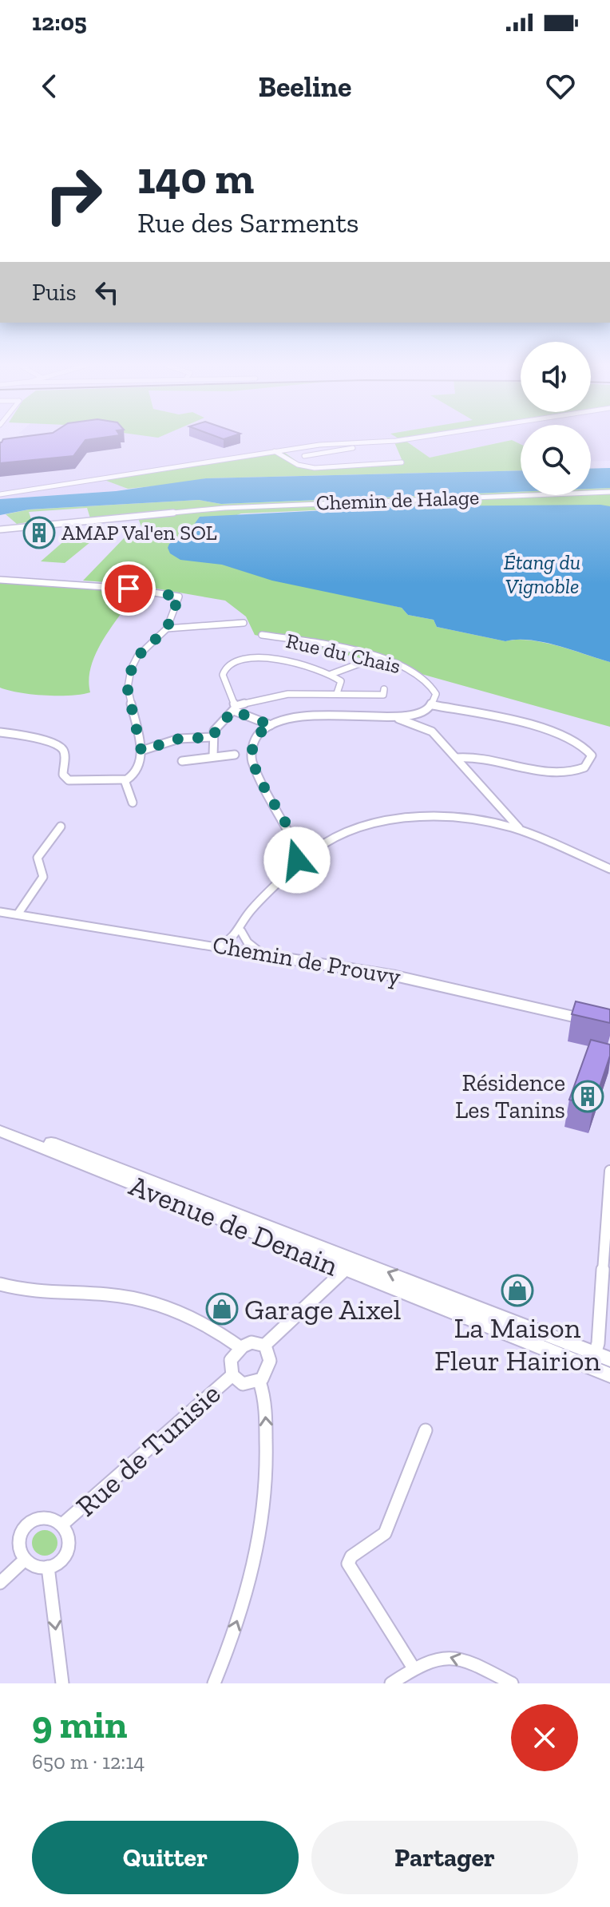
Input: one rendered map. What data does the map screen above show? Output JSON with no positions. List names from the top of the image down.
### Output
{
  "streets": {
    "main road": ["Avenue de Denain"],
    "street": [
      "Chemin de Halage",
      "Rue du Chais",
      "Chemin de Prouvy",
      "Rue de Tunisie"
    ]
  },
  "water": ["Étang du Vignoble"],
  "places": {
    "building": ["AMAP Val'en SOL", "Résidence Les Tanins"],
    "shop": ["La Maison Fleur Hairion", "Garage Aixel"]
  },
  "page": {
    "status": "12:05",
    "header": "Beeline",
    "turn": ["140 m", "Rue des Sarments"],
    "then": "Puis",
    "heading": ["9 min", "650 m · 12:14"],
    "buttons": ["Quitter", "Partager"]
  }
}
